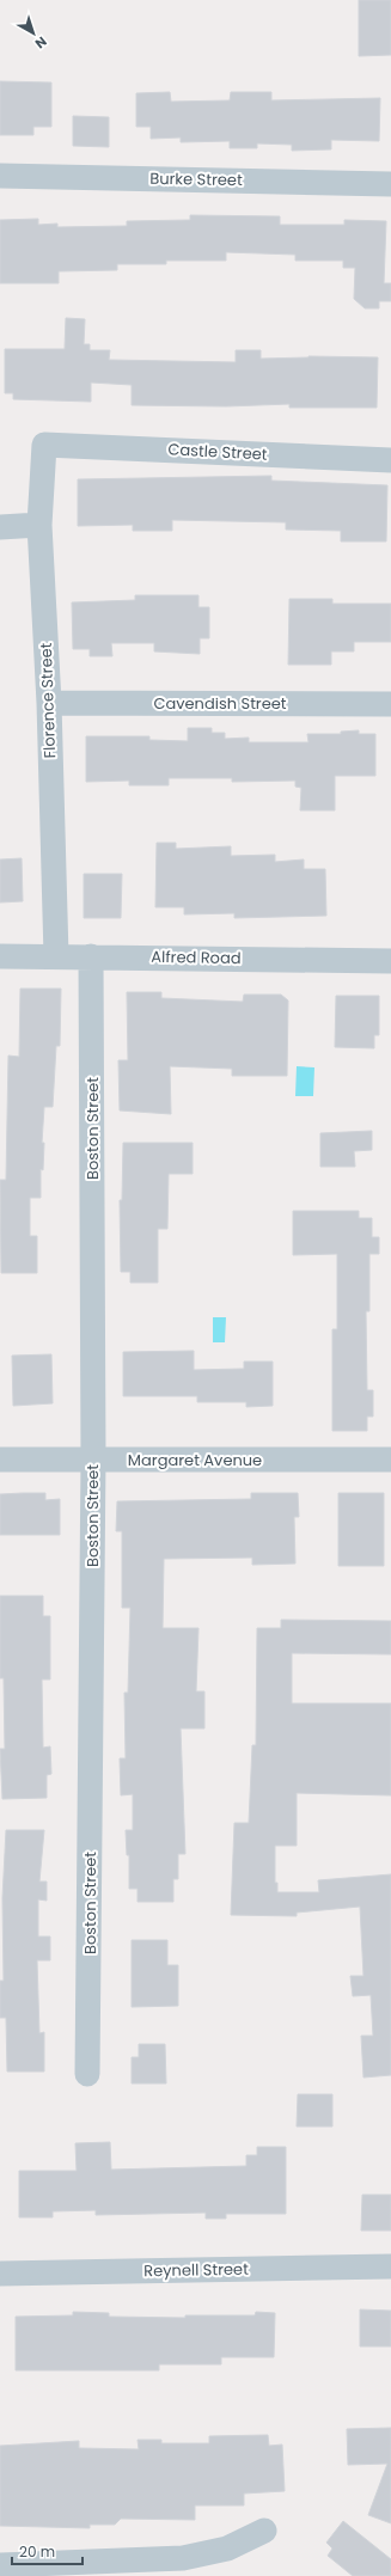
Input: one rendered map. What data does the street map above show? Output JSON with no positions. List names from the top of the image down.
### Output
{
  "streets": {
    "street": [
      "Burke Street",
      "Castle Street",
      "Florence Street",
      "Cavendish Street",
      "Alfred Road",
      "Boston Street",
      "Margaret Avenue",
      "Reynell Street"
    ]
  },
  "crossings": [
    ["Castle Street", "Florence Street"],
    ["Florence Street", "Cavendish Street"],
    ["Florence Street", "Alfred Road"],
    ["Alfred Road", "Boston Street"],
    ["Boston Street", "Margaret Avenue"]
  ],
  "scale_bar": "20 m",
  "north": "bottom right"
}
